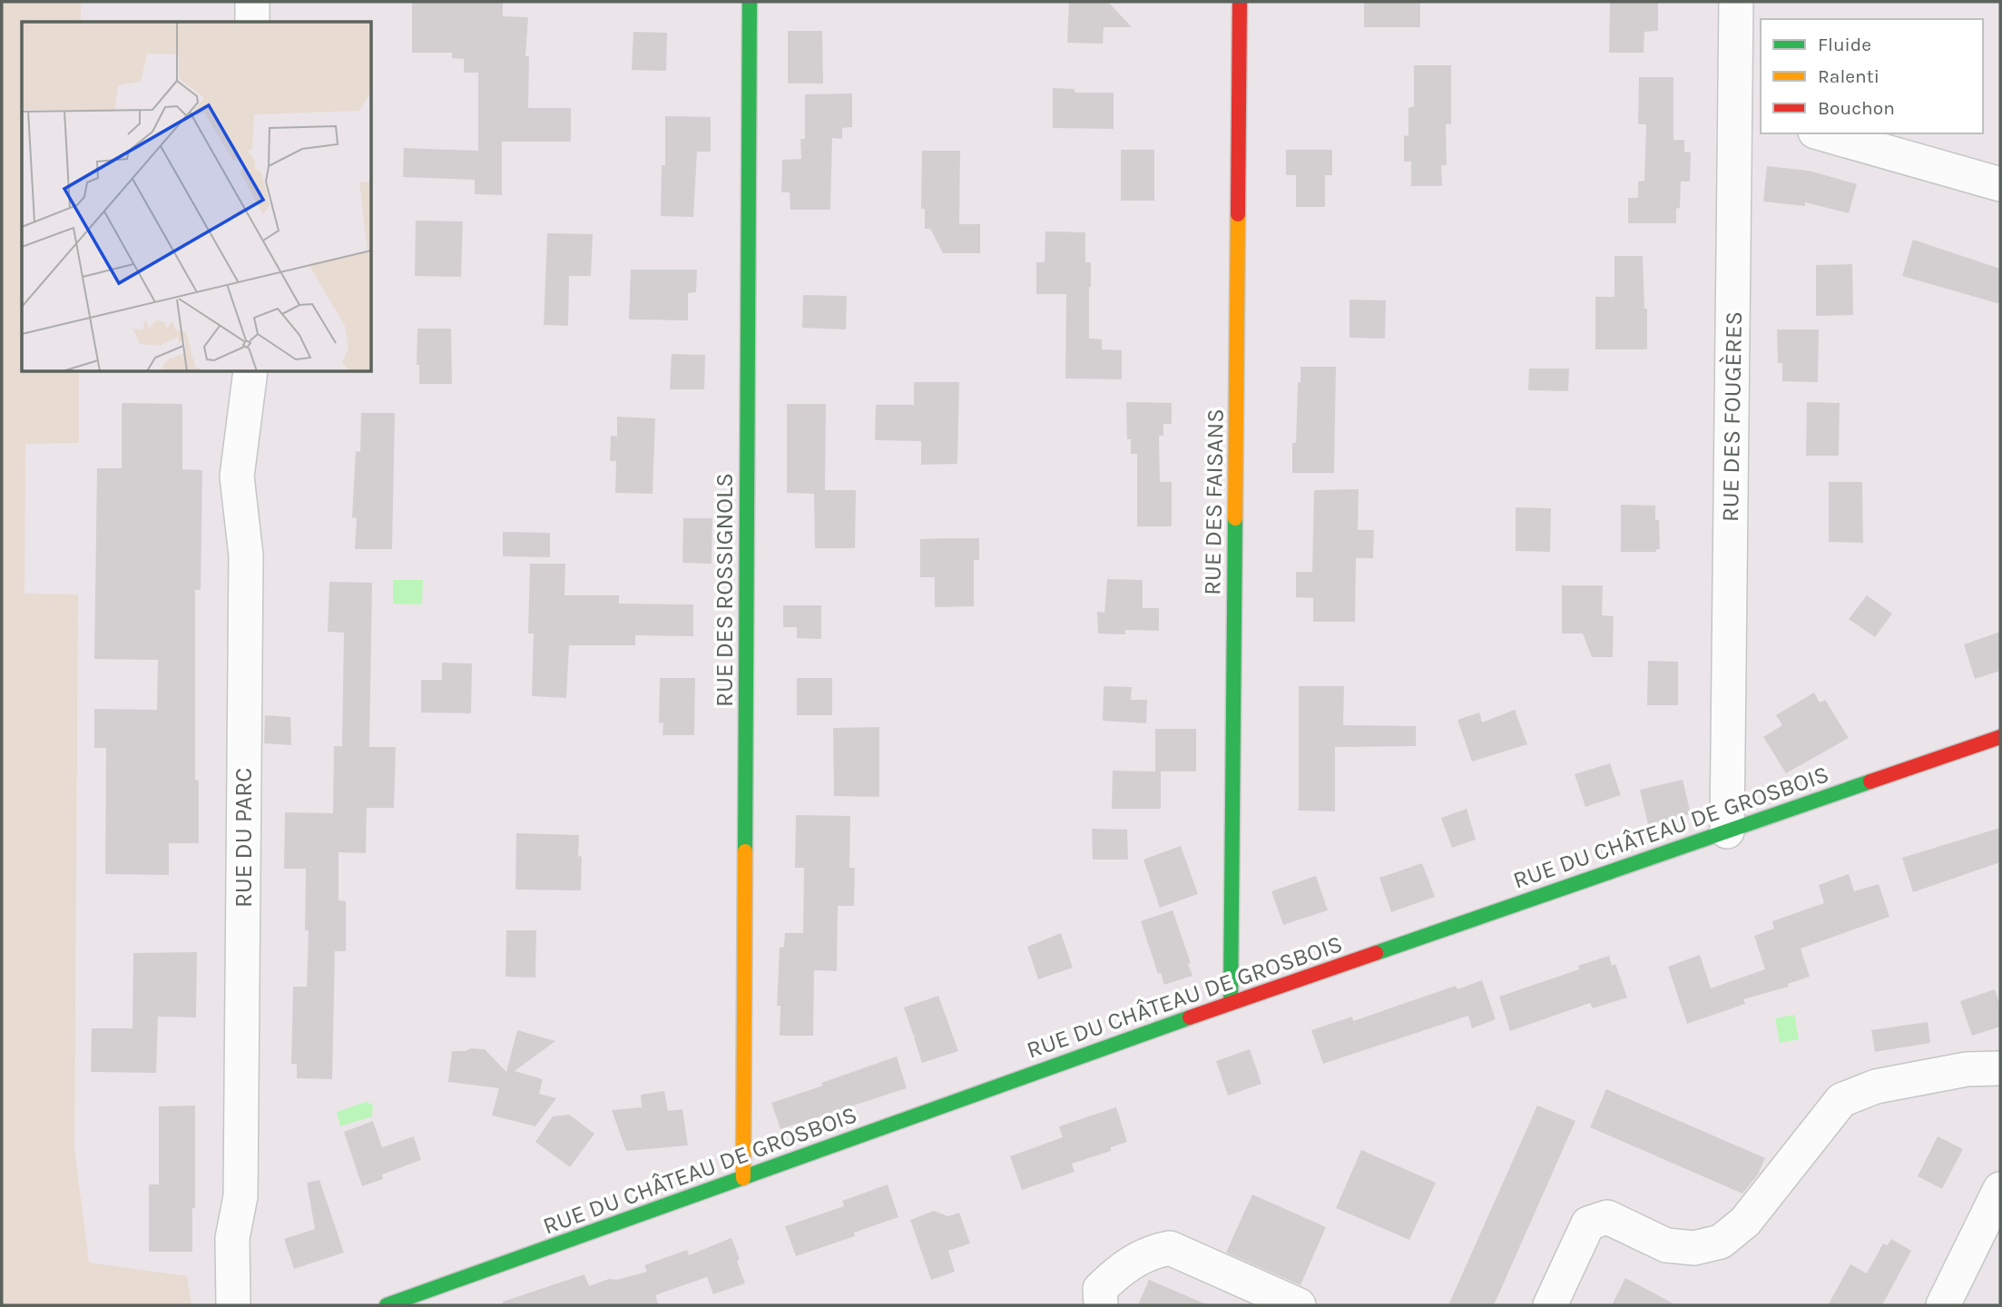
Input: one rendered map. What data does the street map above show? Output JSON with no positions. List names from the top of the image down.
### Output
{
  "streets": {
    "street": [
      "RUE DES FOUGÈRES",
      "RUE DES FAISANS",
      "RUE DES ROSSIGNOLS",
      "RUE DU CHÂTEAU DE GROSBOIS",
      "RUE DU PARC"
    ]
  },
  "crossings": [
    ["RUE DES FOUGÈRES", "RUE DU CHÂTEAU DE GROSBOIS"],
    ["RUE DES FAISANS", "RUE DU CHÂTEAU DE GROSBOIS"],
    ["RUE DES ROSSIGNOLS", "RUE DU CHÂTEAU DE GROSBOIS"]
  ],
  "legend": ["Fluide", "Ralenti", "Bouchon"]
}
